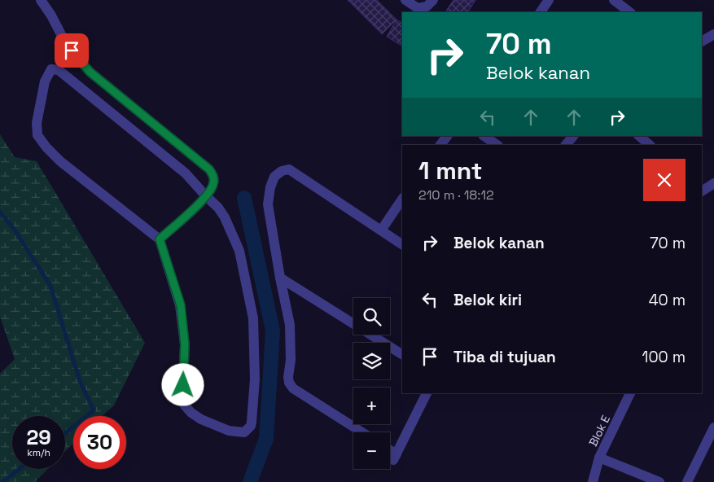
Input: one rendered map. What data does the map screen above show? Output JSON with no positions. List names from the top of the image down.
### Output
{
  "streets": {
    "street": ["Blok E"]
  },
  "page": {
    "turn": ["70 m", "Belok kanan"],
    "heading": ["1 mnt", "210 m · 18:12"],
    "list": [
      {
        "name": "Belok kanan",
        "value": "70 m"
      },
      {
        "name": "Belok kiri",
        "value": "40 m"
      },
      {
        "name": "Tiba di tujuan",
        "value": "100 m"
      }
    ],
    "map_buttons": ["+", "−"],
    "speed": "29 km/h",
    "limit": "30"
  }
}
